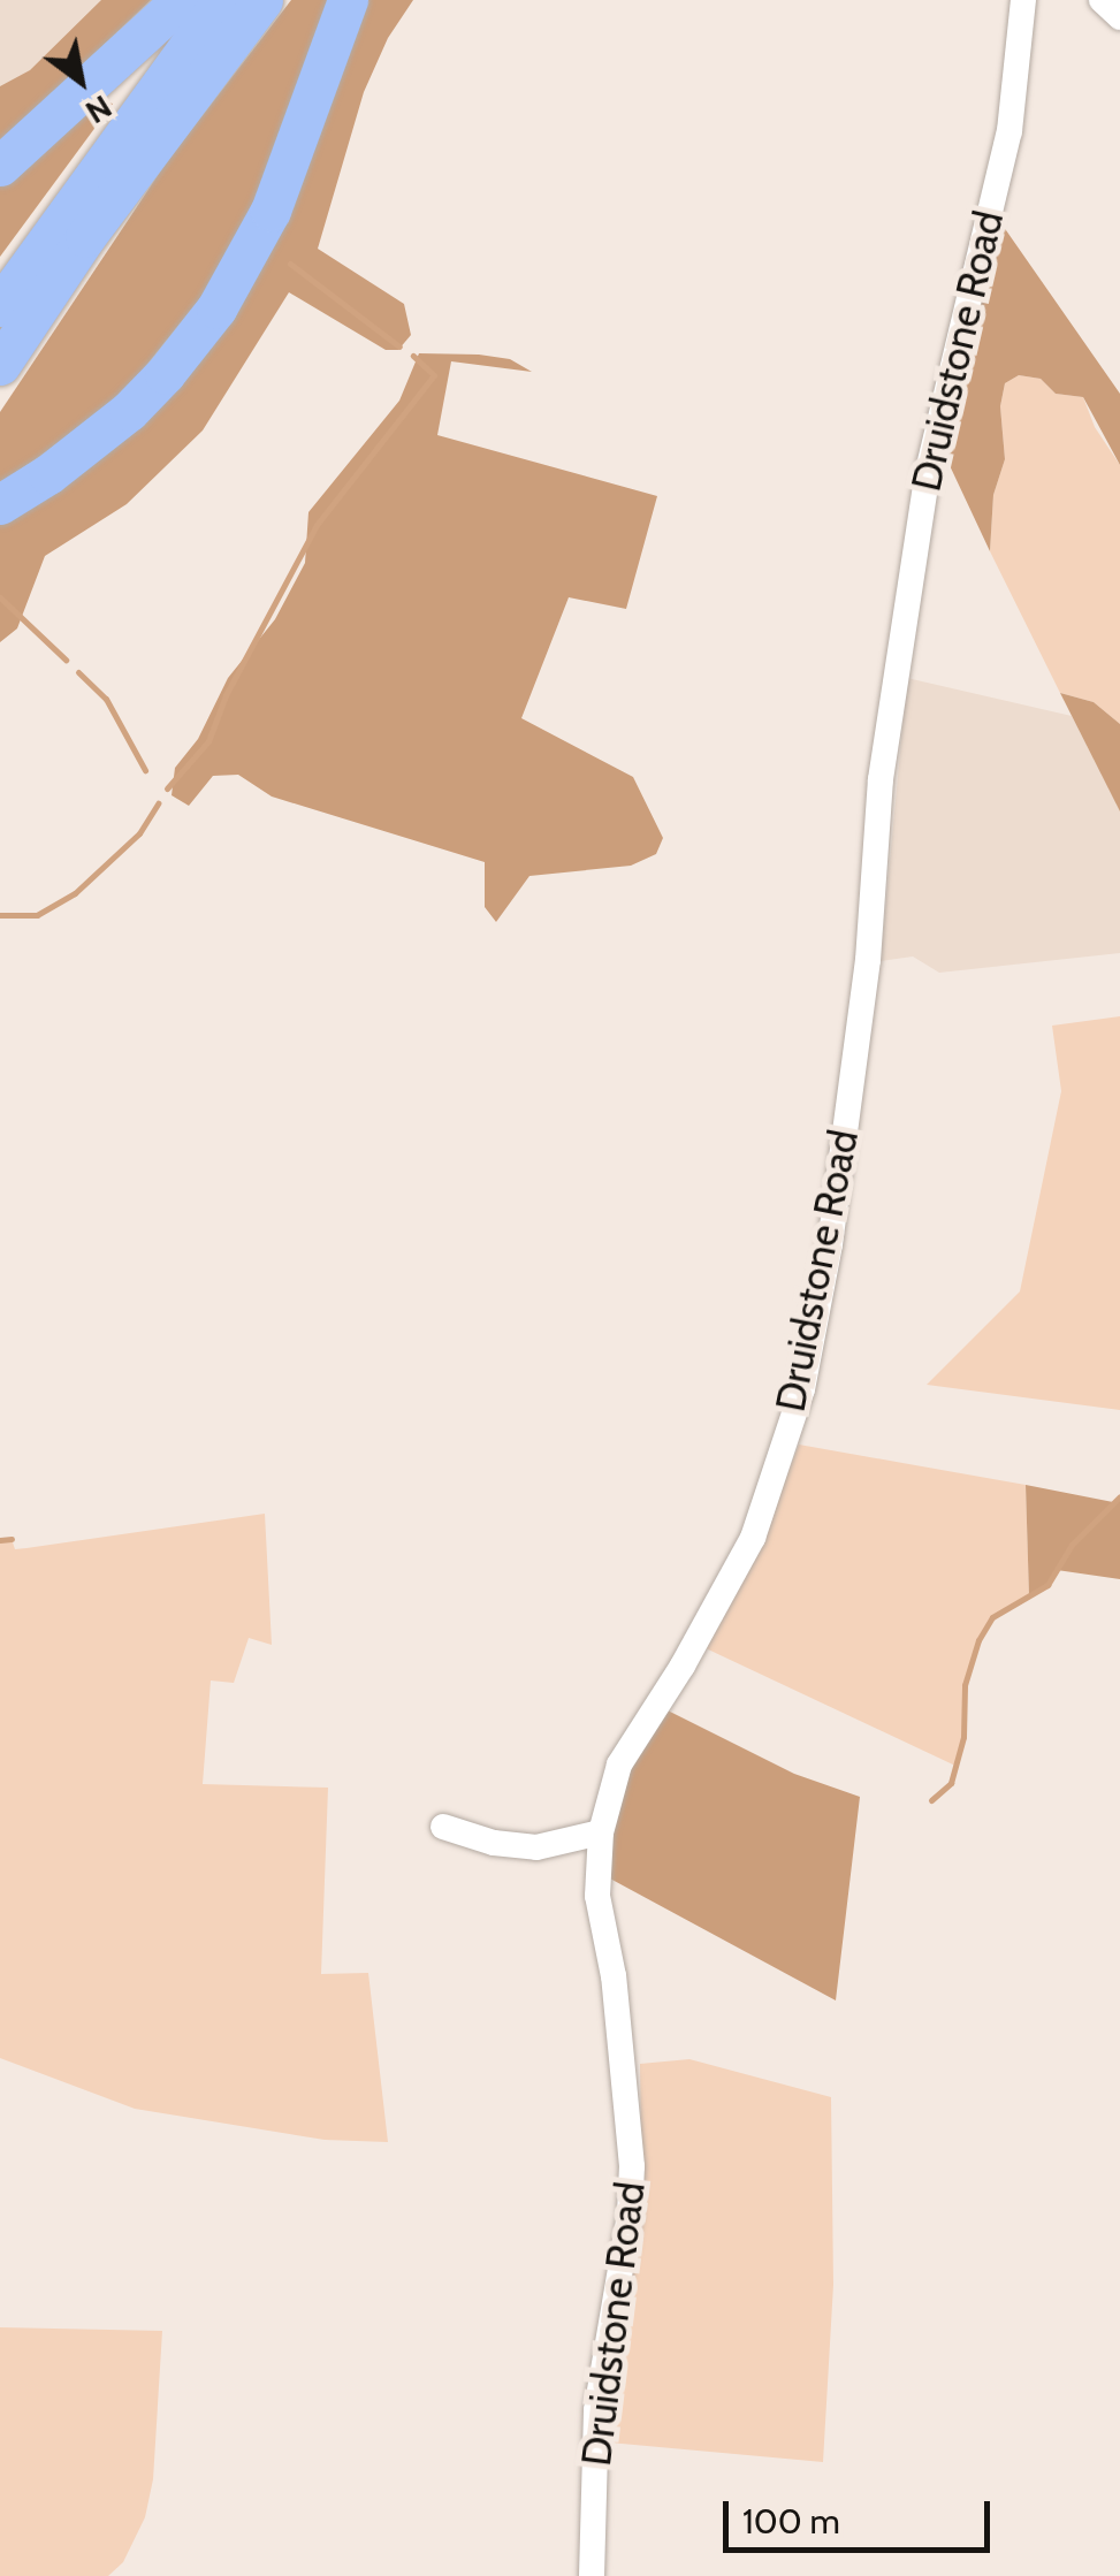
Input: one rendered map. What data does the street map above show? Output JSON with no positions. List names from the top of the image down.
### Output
{
  "streets": {
    "street": ["Druidstone Road"]
  },
  "scale_bar": "100 m",
  "north": "bottom right"
}
